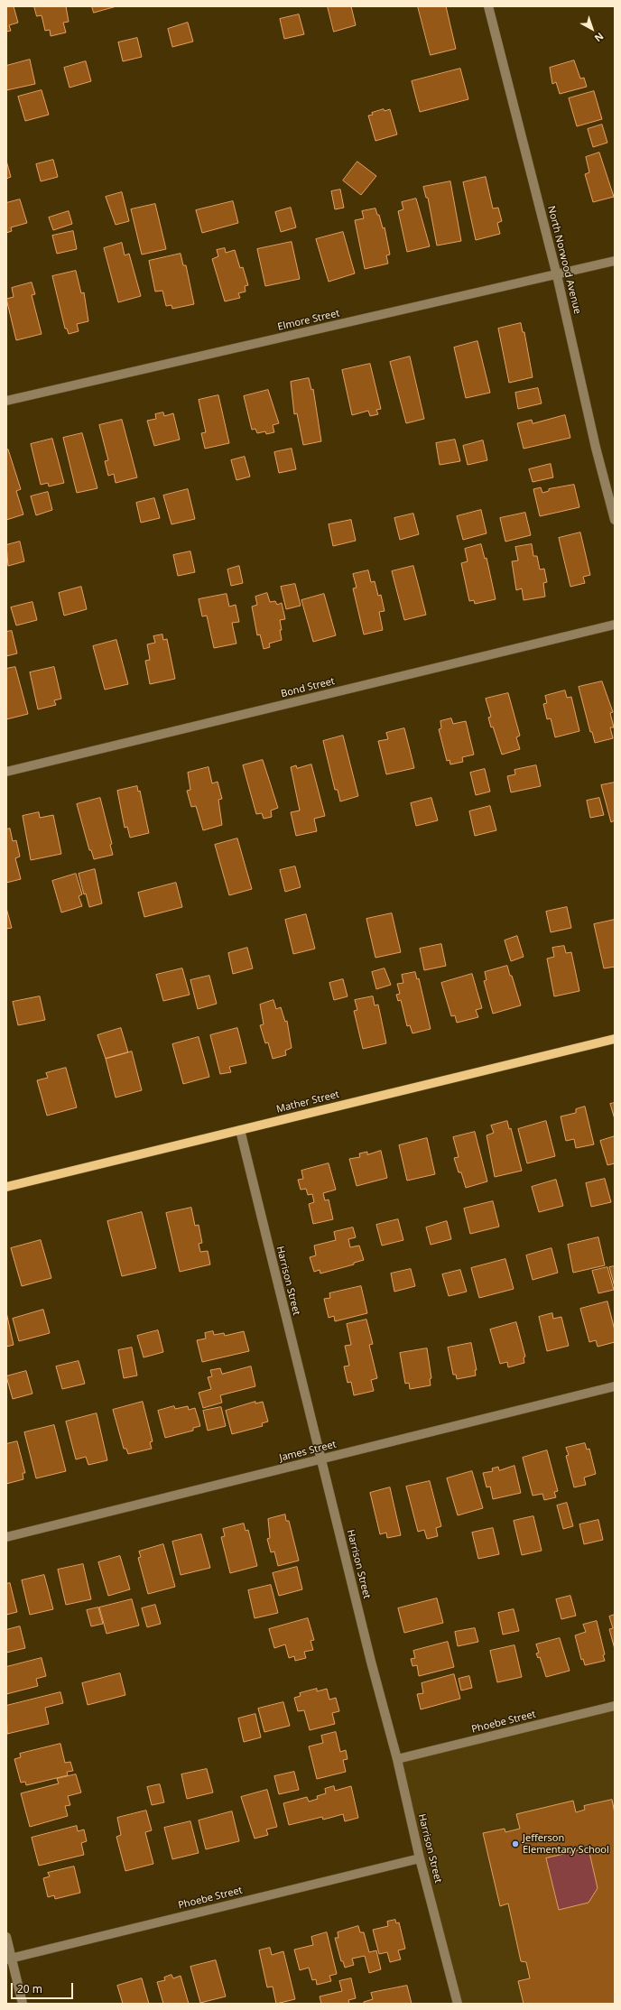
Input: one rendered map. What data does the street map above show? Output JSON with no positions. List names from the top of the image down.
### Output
{
  "streets": {
    "main road": ["Mather Street"],
    "street": [
      "North Norwood Avenue",
      "Elmore Street",
      "Bond Street",
      "Harrison Street",
      "James Street",
      "Phoebe Street"
    ]
  },
  "crossings": [
    ["North Norwood Avenue", "Elmore Street"],
    ["Mather Street", "Harrison Street"],
    ["Harrison Street", "James Street"],
    ["Harrison Street", "Phoebe Street"]
  ],
  "places": ["Jefferson Elementary School"],
  "scale_bar": "20 m",
  "north": "bottom right"
}
